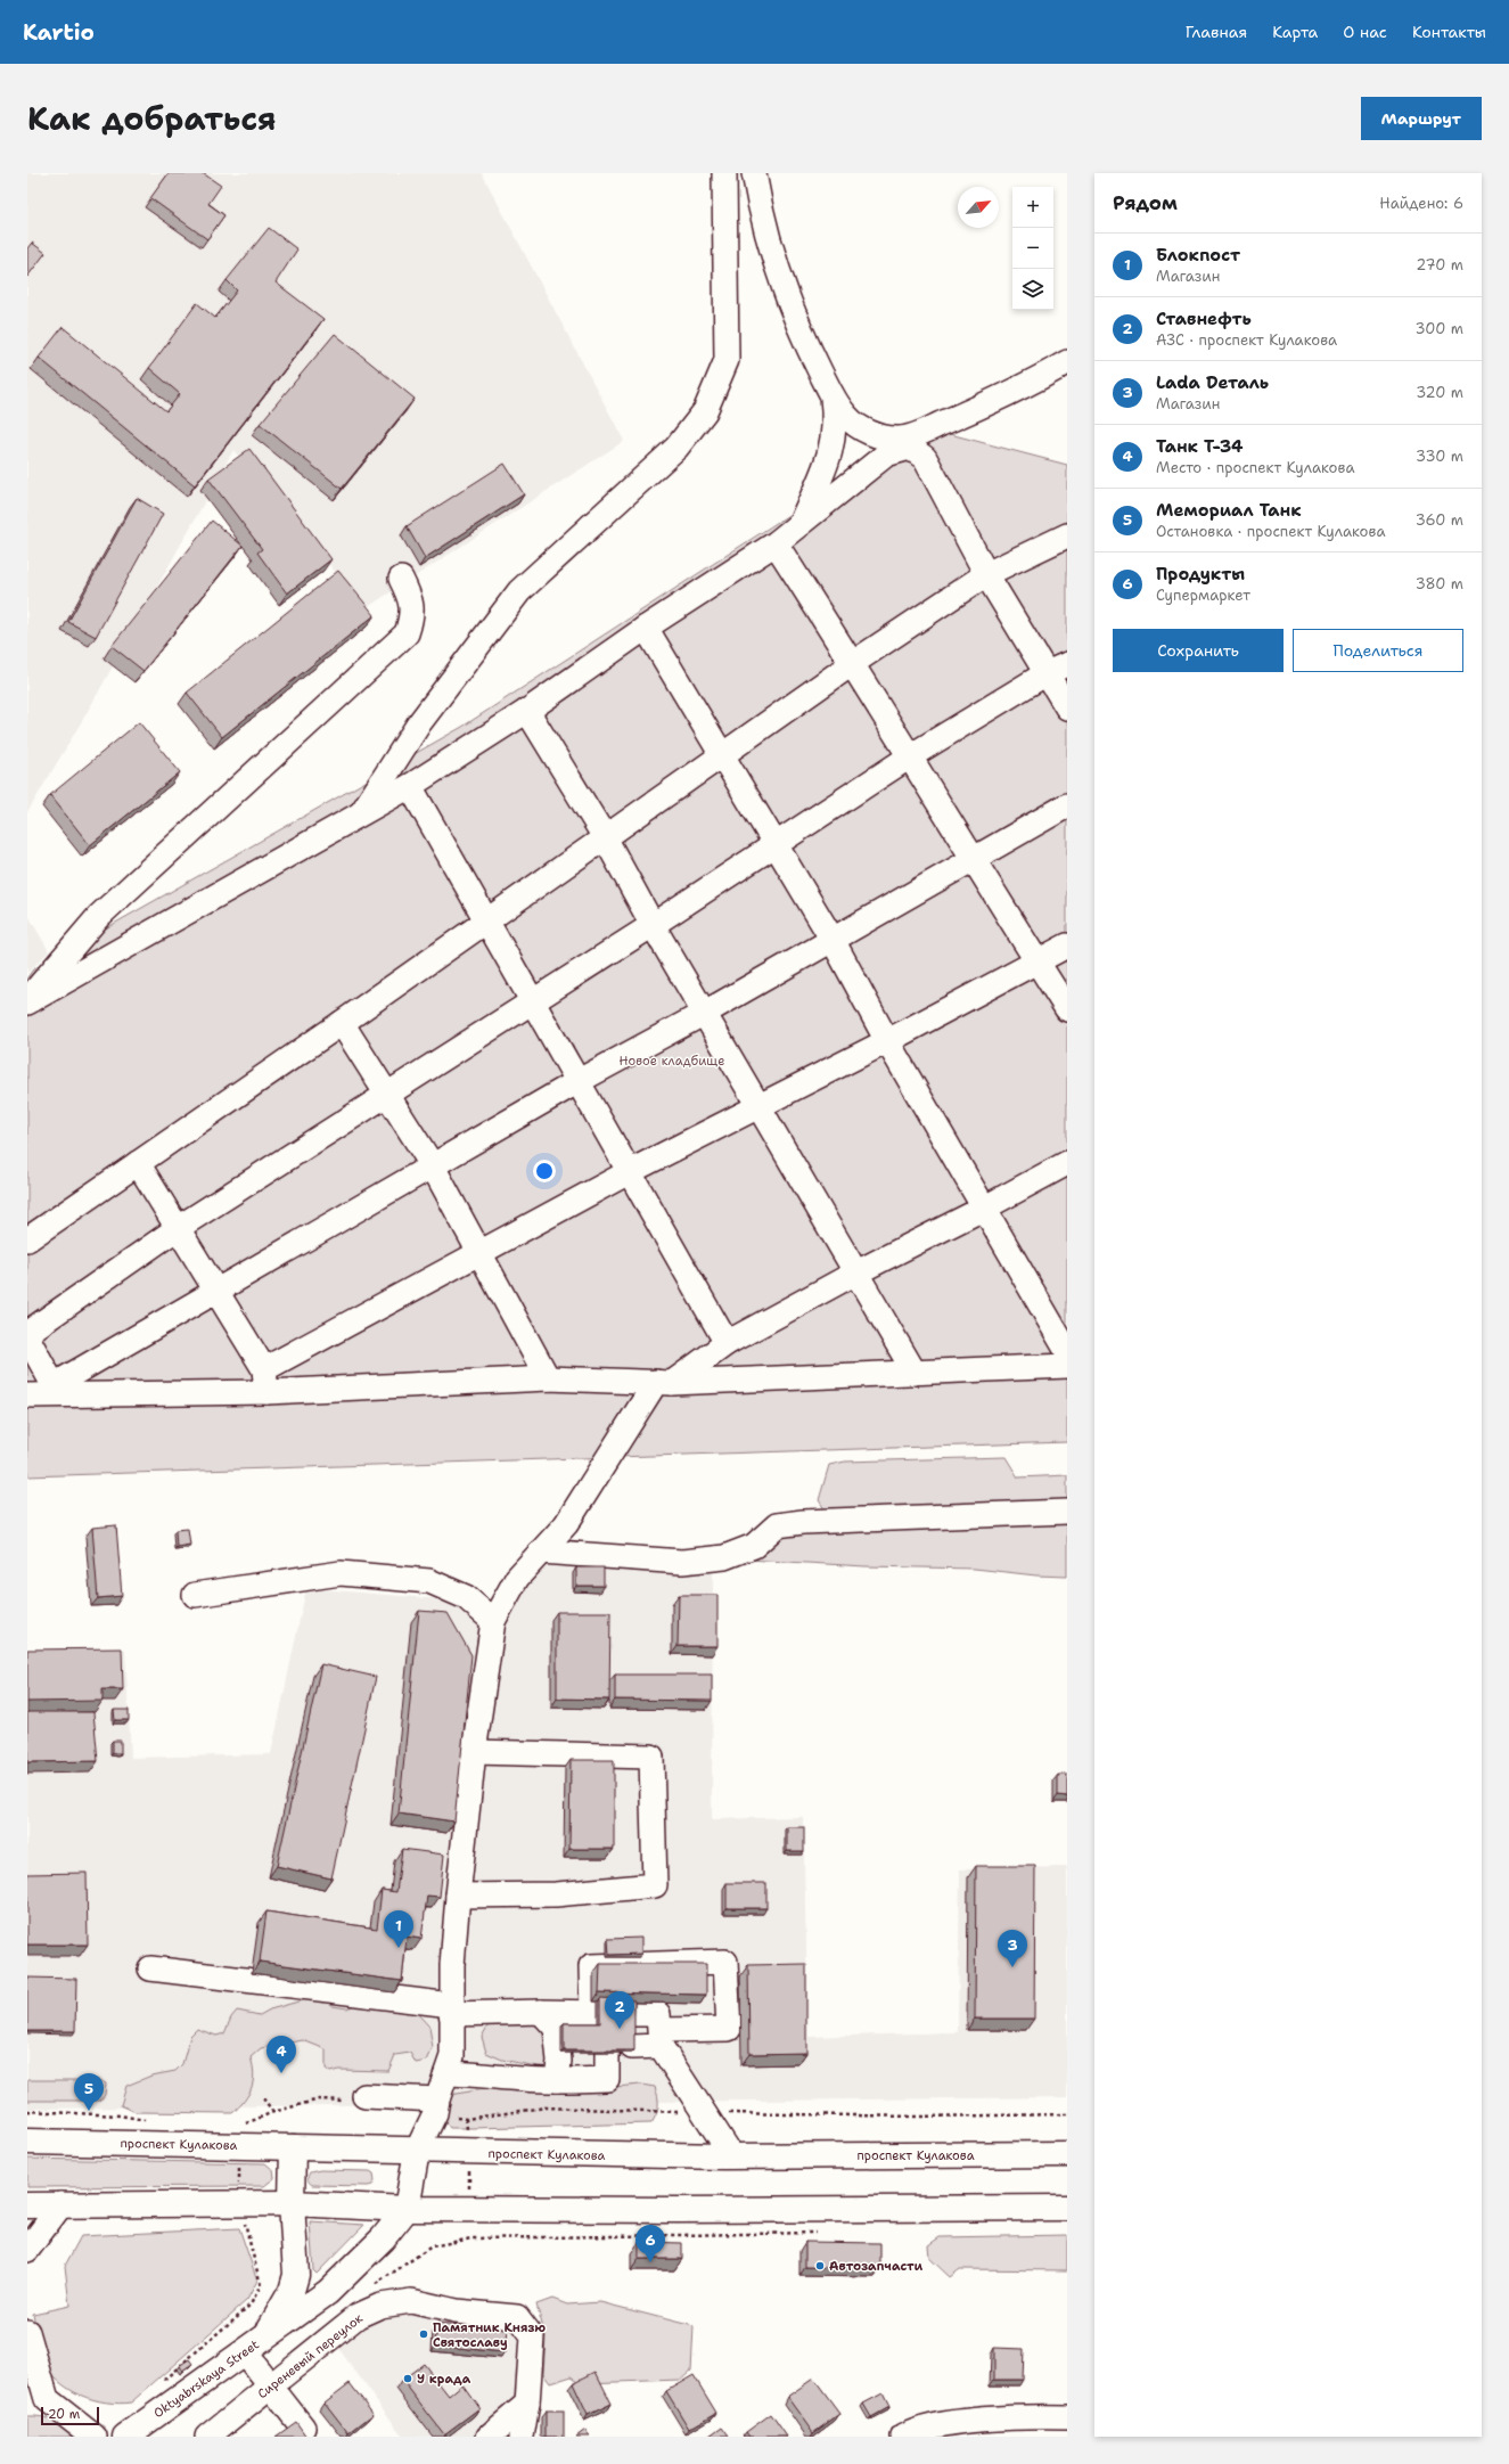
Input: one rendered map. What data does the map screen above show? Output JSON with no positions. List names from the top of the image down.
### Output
{
  "streets": {
    "main road": ["проспект Кулакова", "Oktyabrskaya Street"],
    "street": ["Сиреневый переулок"]
  },
  "crossings": [
    ["проспект Кулакова", "Oktyabrskaya Street"]
  ],
  "parks": ["Новое кладбище"],
  "places": ["Автозапчасти", "Памятник Князю Святославу", "У крада"],
  "scale_bar": "20 m",
  "north": "top right",
  "page": {
    "header": "Kartio",
    "nav": [
      "Главная",
      "Карта",
      "О нас",
      "Контакты"
    ],
    "title": "Как добраться",
    "buttons": [
      "Маршрут",
      ["Сохранить", "Поделиться"]
    ],
    "heading": ["Рядом", "Найдено: 6"],
    "map_buttons": ["+", "−"],
    "list": [
      {
        "mark": "1",
        "name": "Блокпост",
        "note": "Магазин",
        "value": "270 m"
      },
      {
        "mark": "2",
        "name": "Ставнефть",
        "note": "АЗС · проспект Кулакова",
        "value": "300 m"
      },
      {
        "mark": "3",
        "name": "Lada Dеталь",
        "note": "Магазин",
        "value": "320 m"
      },
      {
        "mark": "4",
        "name": "Танк Т-34",
        "note": "Место · проспект Кулакова",
        "value": "330 m"
      },
      {
        "mark": "5",
        "name": "Мемориал Танк",
        "note": "Остановка · проспект Кулакова",
        "value": "360 m"
      },
      {
        "mark": "6",
        "name": "Продукты",
        "note": "Супермаркет",
        "value": "380 m"
      }
    ],
    "pins": [
      "1",
      "3",
      "2",
      "4",
      "5",
      "6"
    ],
    "scale": "20 m"
  }
}
